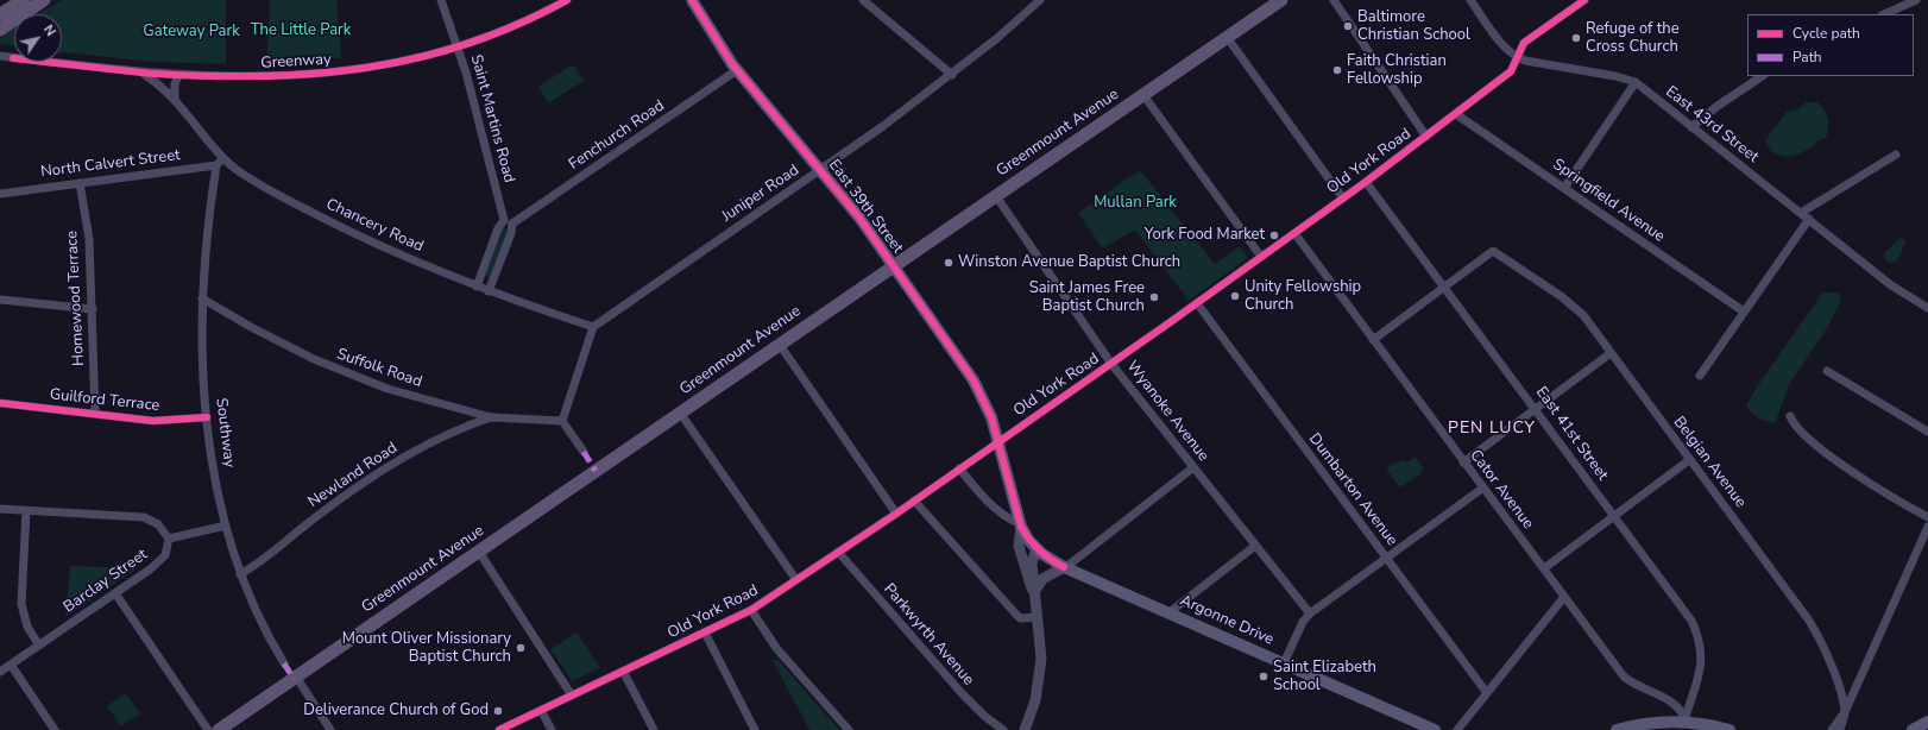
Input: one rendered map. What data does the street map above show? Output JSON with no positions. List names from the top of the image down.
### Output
{
  "streets": {
    "main road": ["Greenmount Avenue", "East 39th Street", "Argonne Drive"],
    "street": [
      "Greenway",
      "Saint Martins Road",
      "East 43rd Street",
      "Fenchurch Road",
      "Old York Road",
      "North Calvert Street",
      "Juniper Road",
      "Springfield Avenue",
      "Chancery Road",
      "Homewood Terrace",
      "Suffolk Road",
      "Guilford Terrace",
      "Wyanoke Avenue",
      "Southway",
      "East 41st Street",
      "Belgian Avenue",
      "Newland Road",
      "Dumbarton Avenue",
      "Cator Avenue",
      "Barclay Street",
      "Parkwyrth Avenue"
    ]
  },
  "crossings": [
    ["Greenway", "Saint Martins Road"],
    ["Greenway", "Chancery Road"],
    ["East 43rd Street", "Old York Road"],
    ["Greenmount Avenue", "East 39th Street"],
    ["Greenmount Avenue", "Wyanoke Avenue"],
    ["Fenchurch Road", "East 39th Street"],
    ["Old York Road", "Springfield Avenue"],
    ["Old York Road", "East 39th Street"],
    ["Old York Road", "Wyanoke Avenue"],
    ["Old York Road", "East 41st Street"],
    ["Old York Road", "Dumbarton Avenue"],
    ["Old York Road", "Cator Avenue"],
    ["Old York Road", "Parkwyrth Avenue"],
    ["North Calvert Street", "Homewood Terrace"],
    ["North Calvert Street", "Southway"],
    ["Juniper Road", "East 39th Street"],
    ["Juniper Road", "Chancery Road"],
    ["East 39th Street", "Argonne Drive"],
    ["Homewood Terrace", "Guilford Terrace"],
    ["Suffolk Road", "Southway"],
    ["Suffolk Road", "Newland Road"],
    ["Guilford Terrace", "Southway"],
    ["Southway", "Newland Road"],
    ["East 41st Street", "Belgian Avenue"],
    ["East 41st Street", "Cator Avenue"]
  ],
  "districts": ["PEN LUCY"],
  "parks": ["The Little Park", "Gateway Park", "Mullan Park"],
  "places": [
    "Baltimore Christian School",
    "Refuge of the Cross Church",
    "Faith Christian Fellowship",
    "York Food Market",
    "Winston Avenue Baptist Church",
    "Unity Fellowship Church",
    "Saint James Free Baptist Church",
    "Mount Oliver Missionary Baptist Church",
    "Saint Elizabeth School",
    "Deliverance Church of God"
  ],
  "legend": ["Cycle path", "Path"],
  "north": "top right"
}
